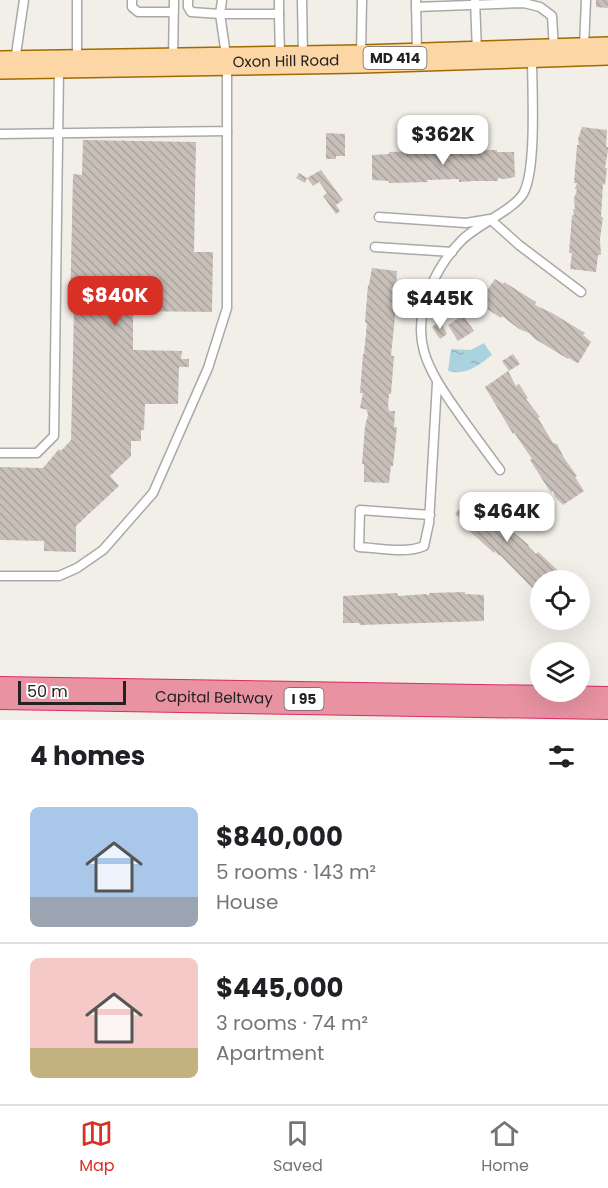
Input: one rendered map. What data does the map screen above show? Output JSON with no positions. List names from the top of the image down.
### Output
{
  "streets": {
    "highway": ["Capital Beltway", "I 95"],
    "main road": ["MD 414", "Oxon Hill Road"]
  },
  "scale_bar": "50 m",
  "page": {
    "price": [
      "$362K",
      "$840K",
      "$445K",
      "$464K"
    ],
    "scale": "50 m",
    "heading": "4 homes",
    "list": [
      {
        "name": "$840,000",
        "note": "5 rooms · 143 m² · House"
      },
      {
        "name": "$445,000",
        "note": "3 rooms · 74 m² · Apartment"
      }
    ],
    "tabs": ["Map", "Saved", "Home"]
  }
}
